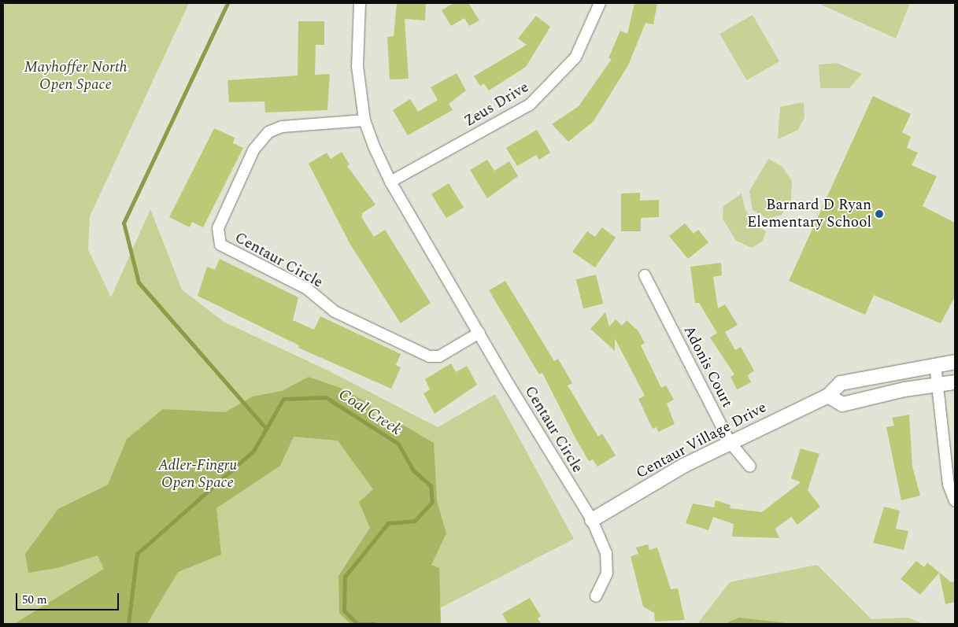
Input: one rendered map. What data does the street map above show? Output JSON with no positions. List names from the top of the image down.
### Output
{
  "streets": {
    "street": [
      "Zeus Drive",
      "Centaur Circle",
      "Adonis Court",
      "Centaur Village Drive"
    ]
  },
  "crossings": [
    ["Zeus Drive", "Centaur Circle"],
    ["Centaur Circle", "Centaur Village Drive"],
    ["Adonis Court", "Centaur Village Drive"]
  ],
  "water": ["Coal Creek"],
  "parks": ["Mayhoffer North Open Space", "Adler-Fingru Open Space"],
  "places": ["Barnard D Ryan Elementary School"],
  "scale_bar": "50 m"
}
